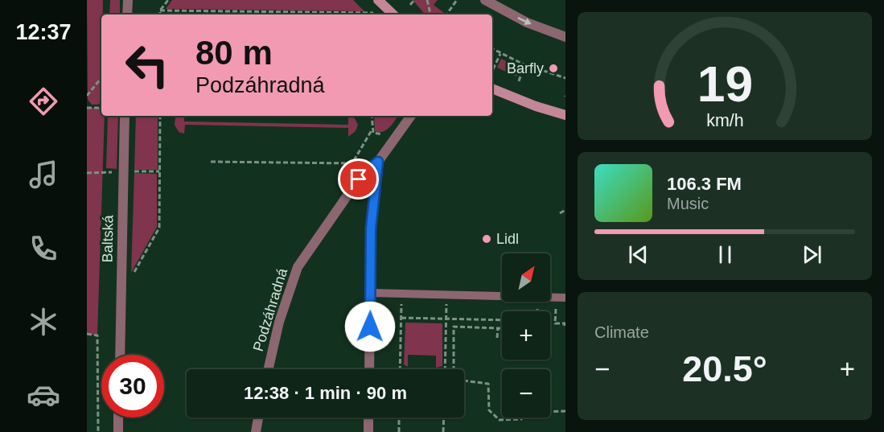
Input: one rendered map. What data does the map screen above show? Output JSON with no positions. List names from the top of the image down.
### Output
{
  "streets": {
    "street": ["Baltská", "Podzáhradná"]
  },
  "places": ["Barfly", "Lidl"],
  "north": "top right",
  "page": {
    "tabs": "12:37",
    "turn": ["80 m", "Podzáhradná"],
    "song": ["106.3 FM", "Music"],
    "map_buttons": ["+", "−"],
    "tile": "Climate",
    "heat": ["−", "20.5°", "+"],
    "limit": "30",
    "trip": "12:38 · 1 min · 90 m",
    "gauge": ["19", "km/h"]
  }
}
